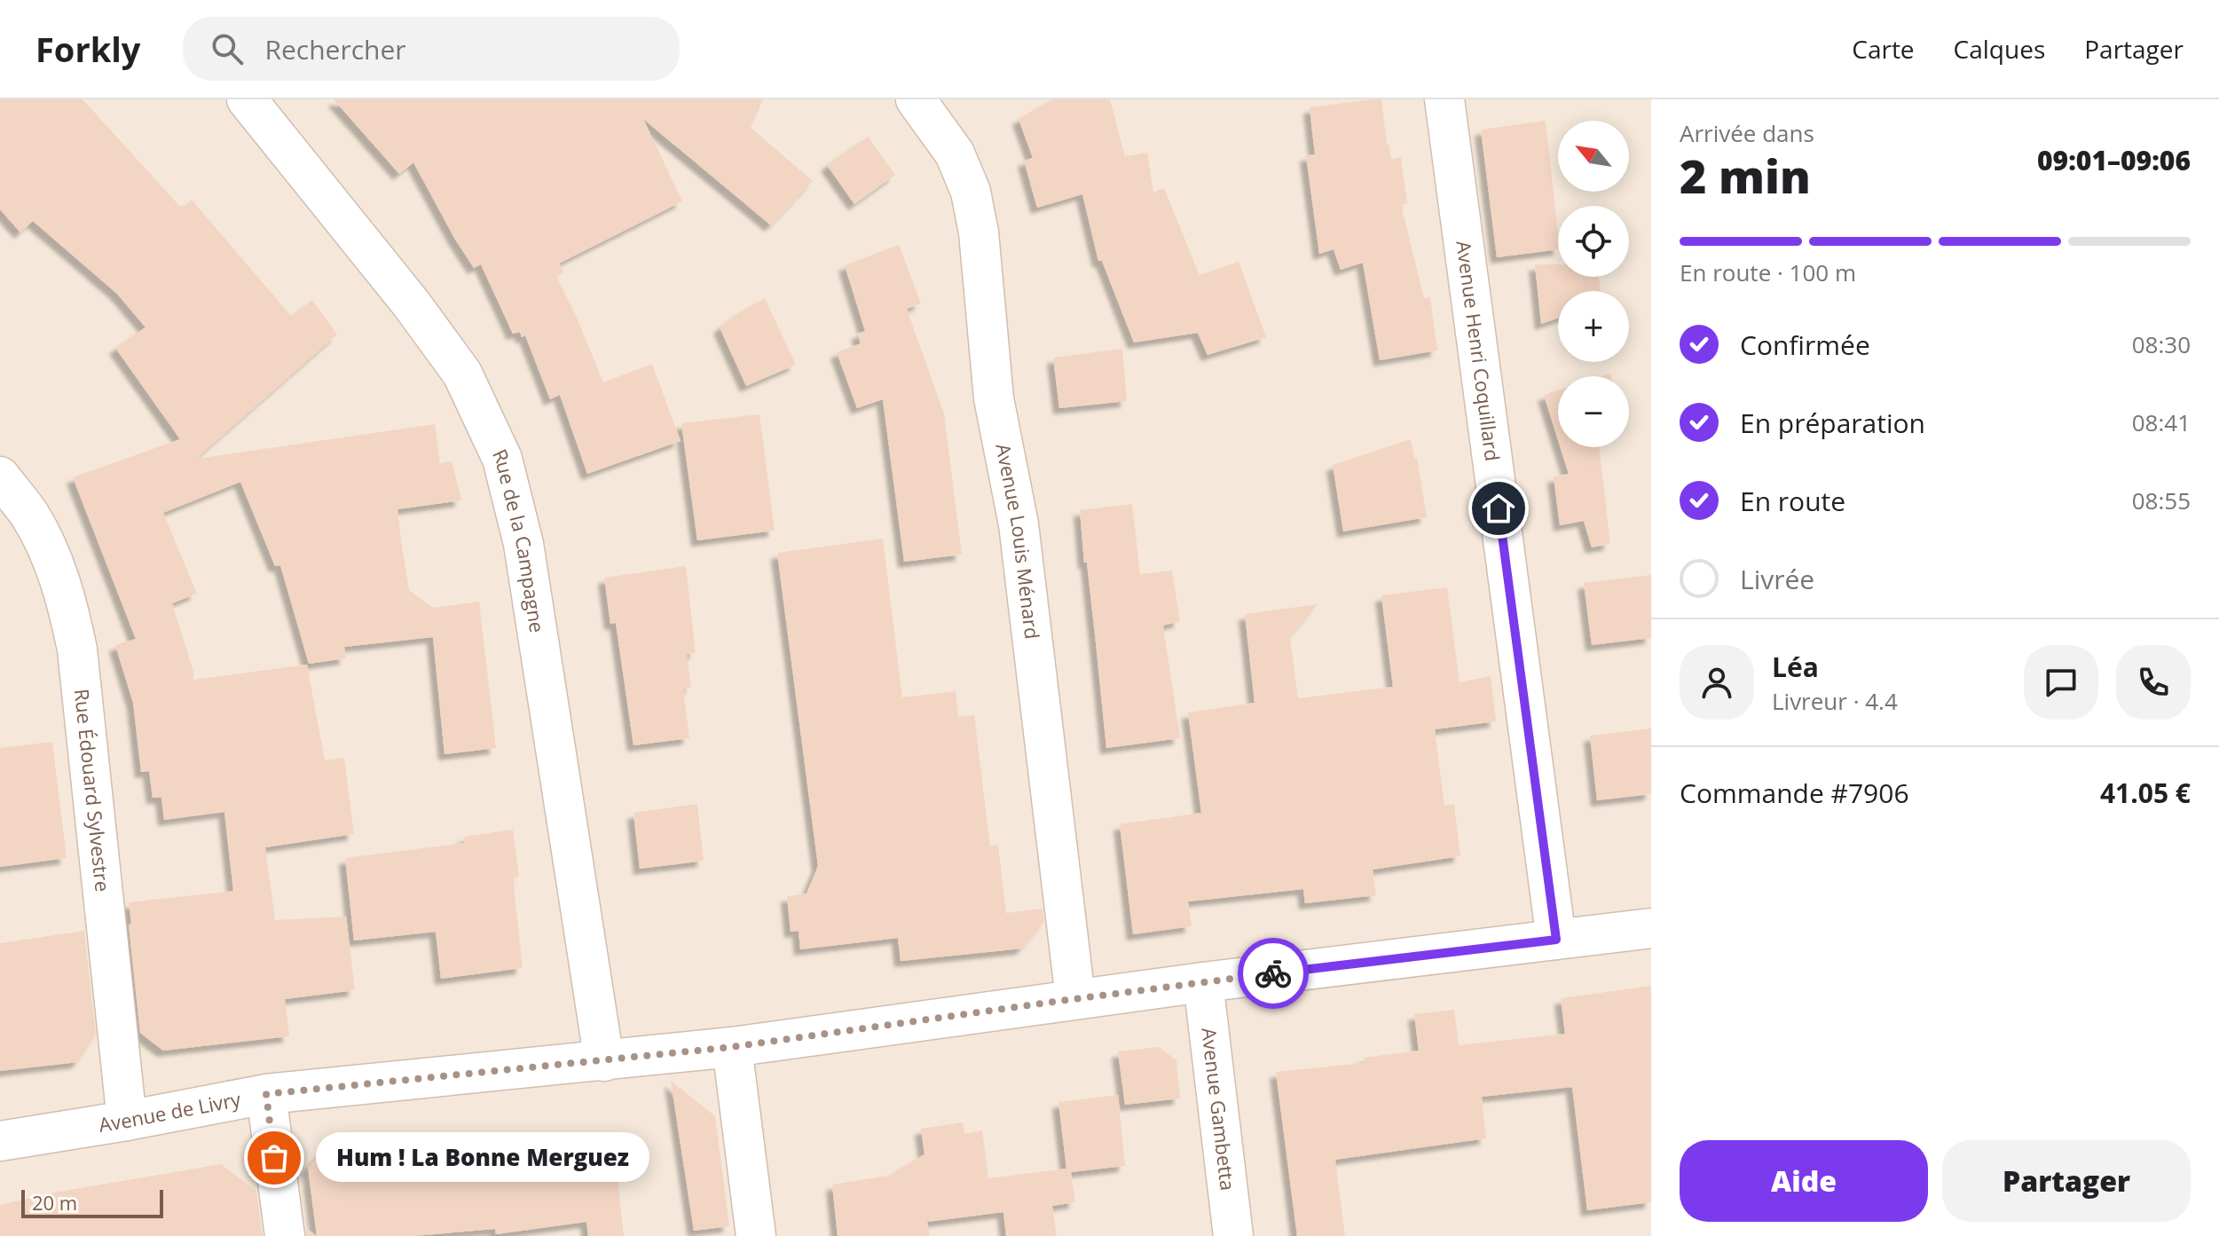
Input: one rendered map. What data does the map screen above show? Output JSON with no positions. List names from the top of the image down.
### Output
{
  "streets": {
    "street": [
      "Avenue Henri Coquillard",
      "Avenue Louis Ménard",
      "Rue de la Campagne",
      "Rue Édouard Sylvestre",
      "Avenue Gambetta",
      "Avenue de Livry"
    ]
  },
  "crossings": [
    ["Avenue Henri Coquillard", "Avenue de Livry"],
    ["Avenue Louis Ménard", "Avenue de Livry"],
    ["Rue de la Campagne", "Avenue de Livry"],
    ["Rue Édouard Sylvestre", "Avenue de Livry"],
    ["Avenue Gambetta", "Avenue de Livry"]
  ],
  "places": ["Hum ! La Bonne Merguez"],
  "scale_bar": "20 m",
  "north": "top left",
  "page": {
    "header": "Forkly",
    "search": "Rechercher",
    "nav": ["Carte", "Calques", "Partager"],
    "heading": ["2 min", "Arrivée dans", "09:01–09:06"],
    "panel": [
      "Léa",
      "Livreur · 4.4",
      "Commande #7906",
      "41.05 €"
    ],
    "map_buttons": ["+", "−"],
    "bar": "En route · 100 m",
    "list": [
      ["Confirmée", "08:30"],
      ["En préparation", "08:41"],
      ["En route", "08:55"],
      "Livrée"
    ],
    "buttons": ["Aide", "Partager"],
    "bubble": "Hum ! La Bonne Merguez",
    "scale": "20 m"
  }
}
